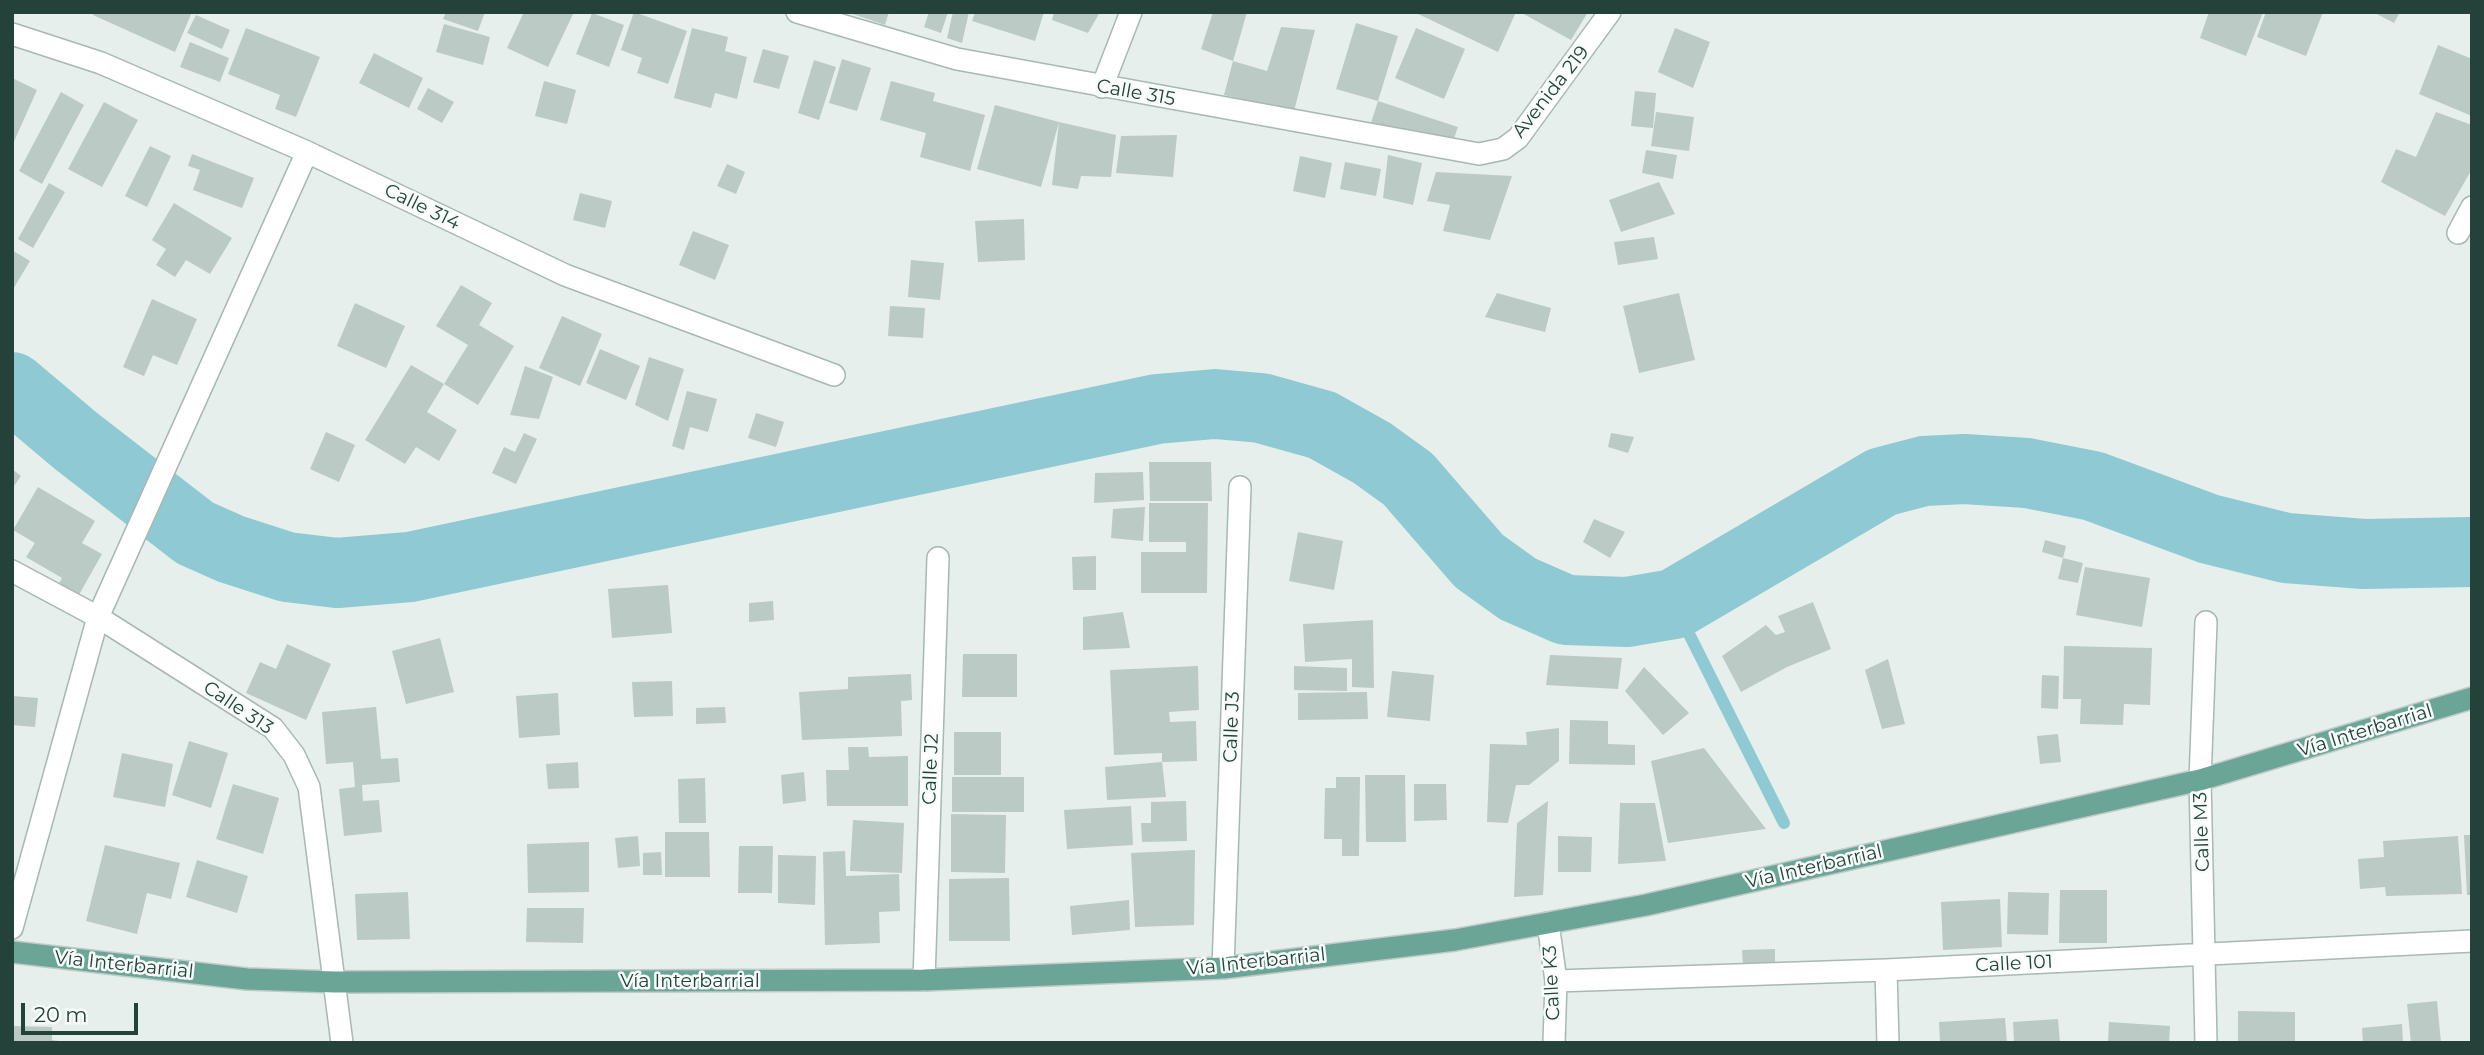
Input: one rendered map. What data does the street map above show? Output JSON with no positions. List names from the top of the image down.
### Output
{
  "streets": {
    "main road": ["Vía Interbarrial"],
    "street": [
      "Avenida 219",
      "Calle 315",
      "Calle 314",
      "Calle 313",
      "Calle J3",
      "Calle J2",
      "Calle M3",
      "Calle 101",
      "Calle K3"
    ]
  },
  "crossings": [
    ["Avenida 219", "Calle 315"],
    ["Calle 313", "Vía Interbarrial"],
    ["Calle J3", "Vía Interbarrial"],
    ["Vía Interbarrial", "Calle J2"],
    ["Vía Interbarrial", "Calle M3"],
    ["Vía Interbarrial", "Calle K3"],
    ["Calle M3", "Calle 101"],
    ["Calle 101", "Calle K3"]
  ],
  "scale_bar": "20 m"
}
